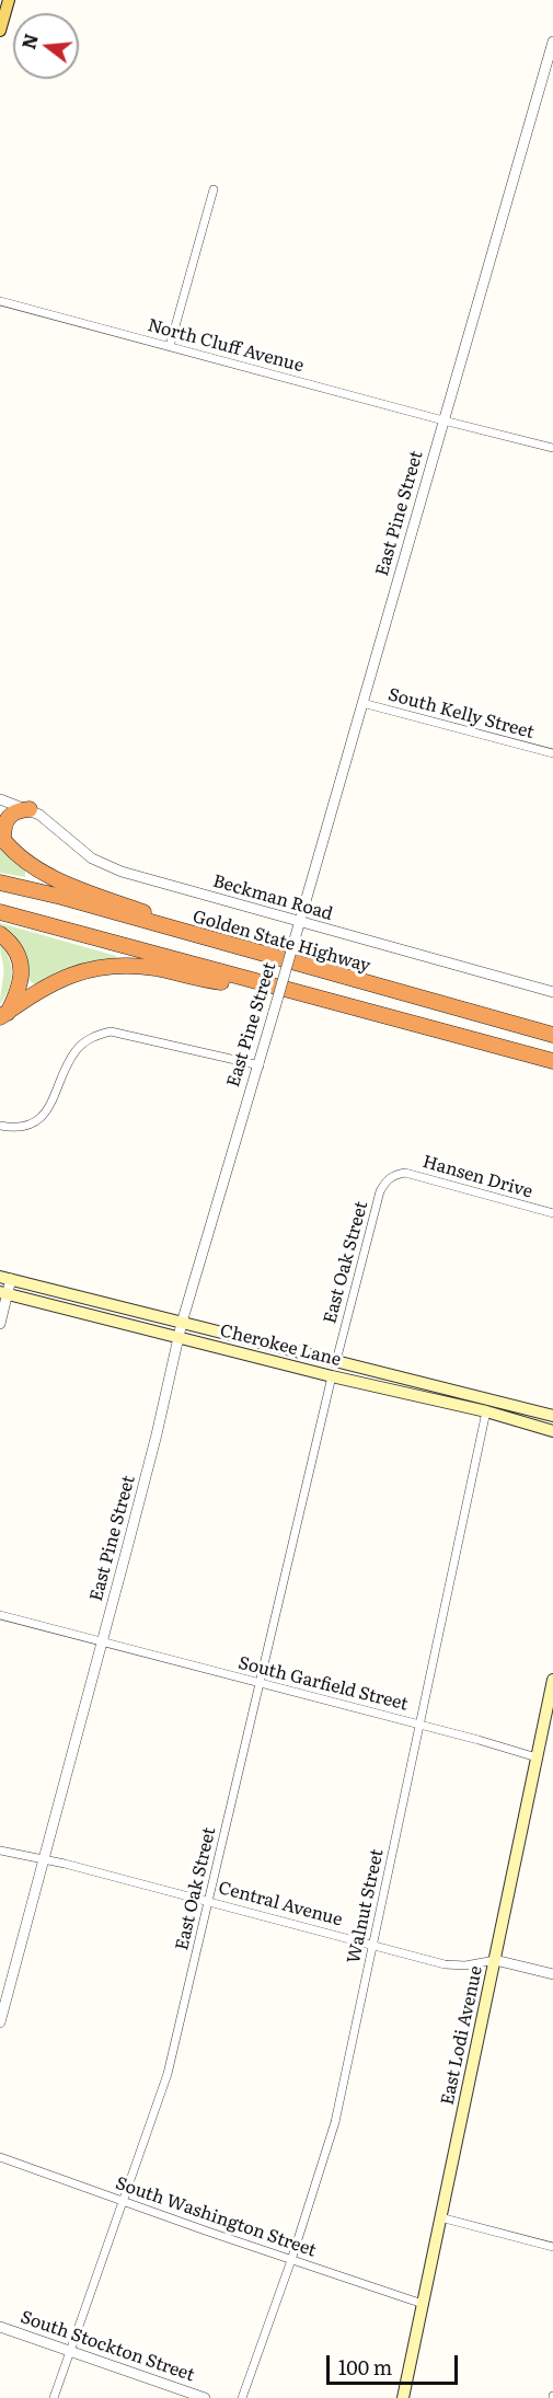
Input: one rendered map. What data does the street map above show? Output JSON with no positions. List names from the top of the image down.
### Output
{
  "streets": {
    "highway": ["Golden State Highway"],
    "main road": ["Cherokee Lane", "East Lodi Avenue"],
    "street": [
      "North Cluff Avenue",
      "East Pine Street",
      "South Kelly Street",
      "Beckman Road",
      "Hansen Drive",
      "East Oak Street",
      "South Garfield Street",
      "Central Avenue",
      "Walnut Street",
      "South Washington Street",
      "South Stockton Street"
    ]
  },
  "crossings": [
    ["North Cluff Avenue", "East Pine Street"],
    ["East Pine Street", "South Kelly Street"],
    ["East Pine Street", "Beckman Road"],
    ["East Pine Street", "Cherokee Lane"],
    ["East Pine Street", "South Garfield Street"],
    ["East Pine Street", "Central Avenue"],
    ["Hansen Drive", "East Oak Street"],
    ["East Oak Street", "Cherokee Lane"],
    ["East Oak Street", "South Garfield Street"],
    ["East Oak Street", "Central Avenue"],
    ["East Oak Street", "South Washington Street"],
    ["East Oak Street", "South Stockton Street"],
    ["Cherokee Lane", "Walnut Street"],
    ["South Garfield Street", "Walnut Street"],
    ["South Garfield Street", "East Lodi Avenue"],
    ["Central Avenue", "Walnut Street"],
    ["Central Avenue", "East Lodi Avenue"],
    ["Walnut Street", "South Washington Street"],
    ["East Lodi Avenue", "South Washington Street"]
  ],
  "scale_bar": "100 m",
  "north": "left"
}
